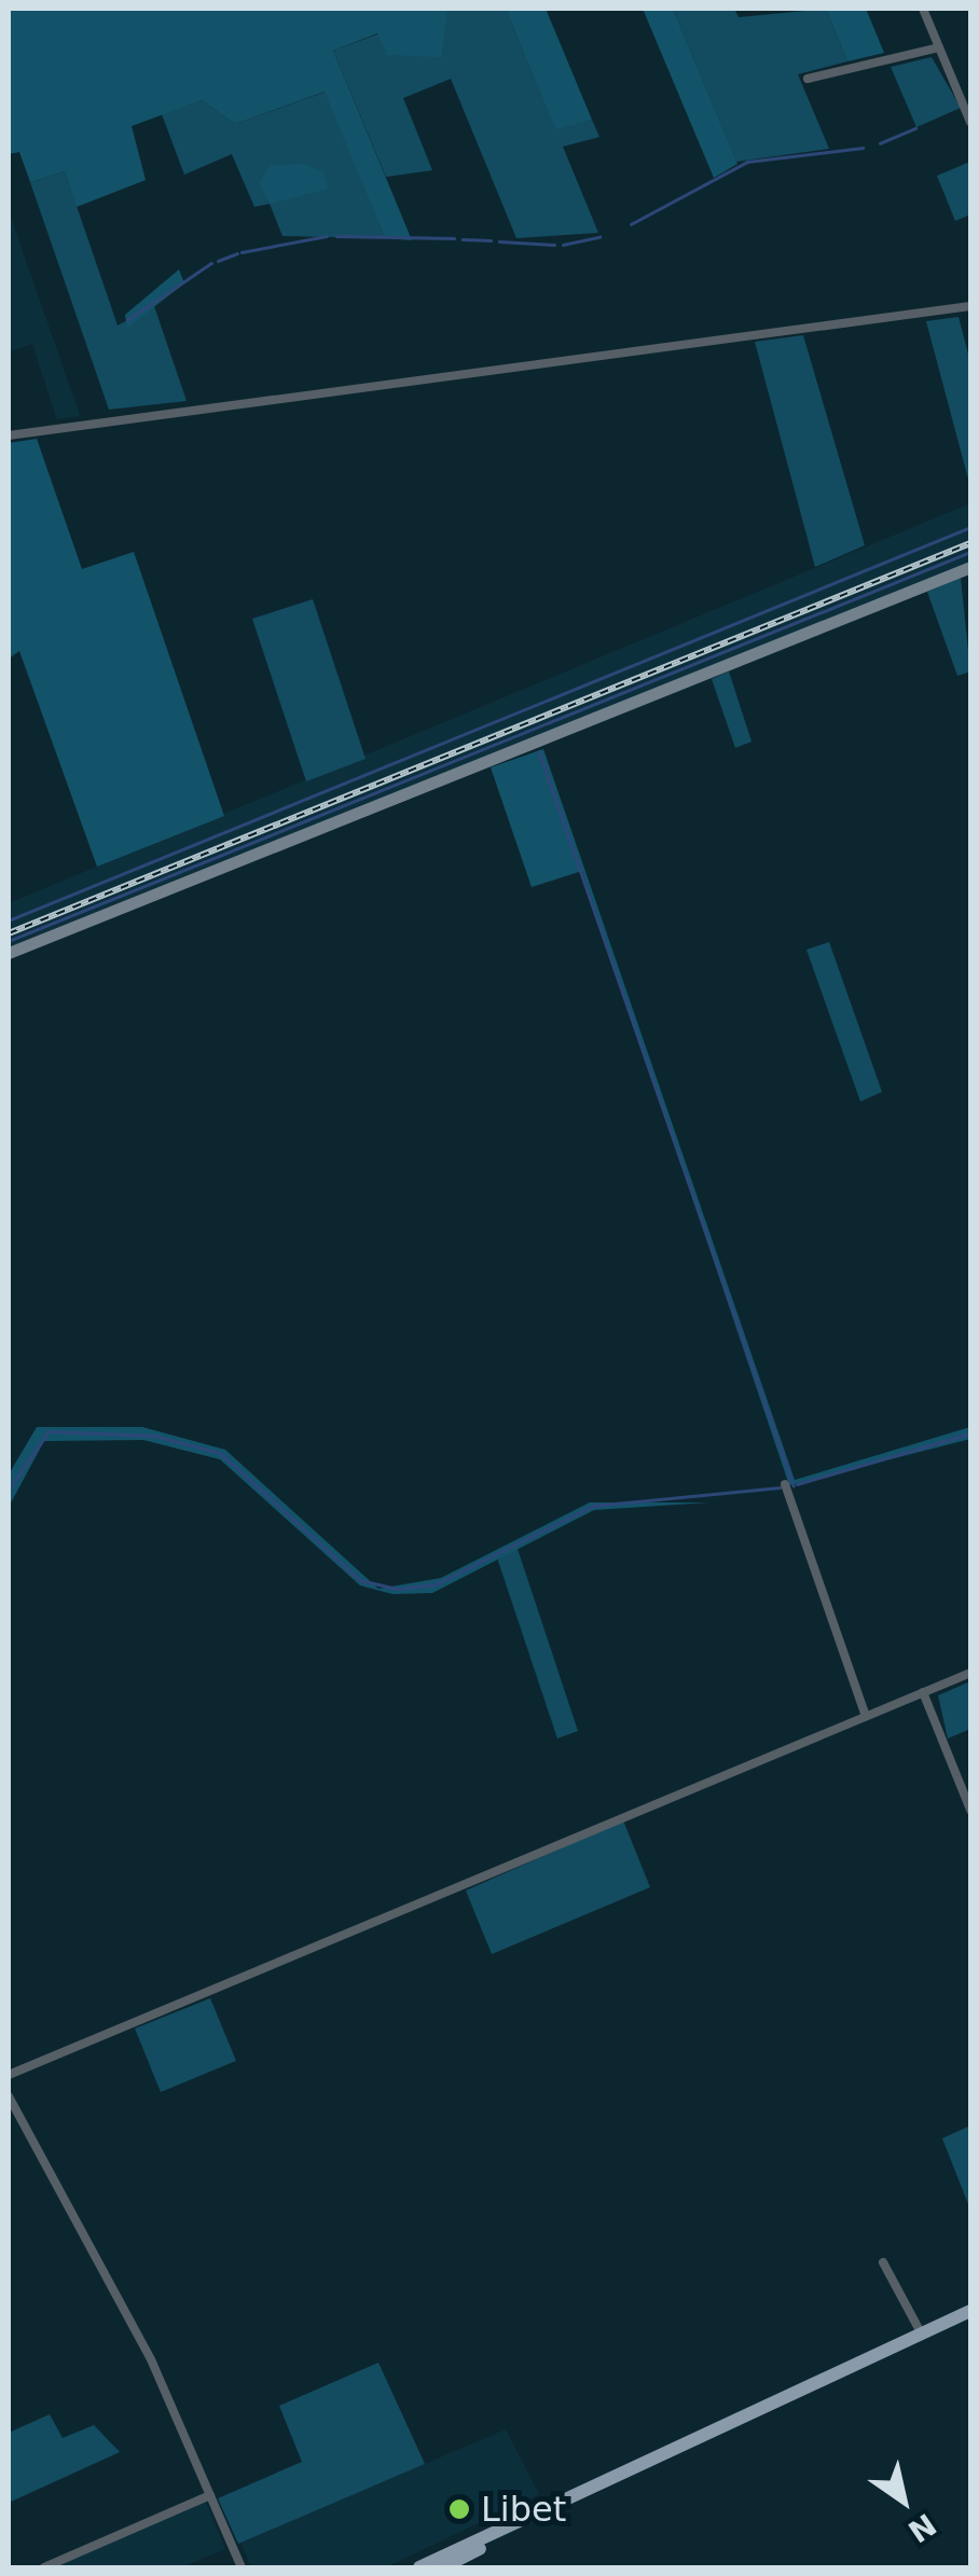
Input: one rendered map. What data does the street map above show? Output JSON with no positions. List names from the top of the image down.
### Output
{
  "places": ["Libet"],
  "north": "bottom right"
}
